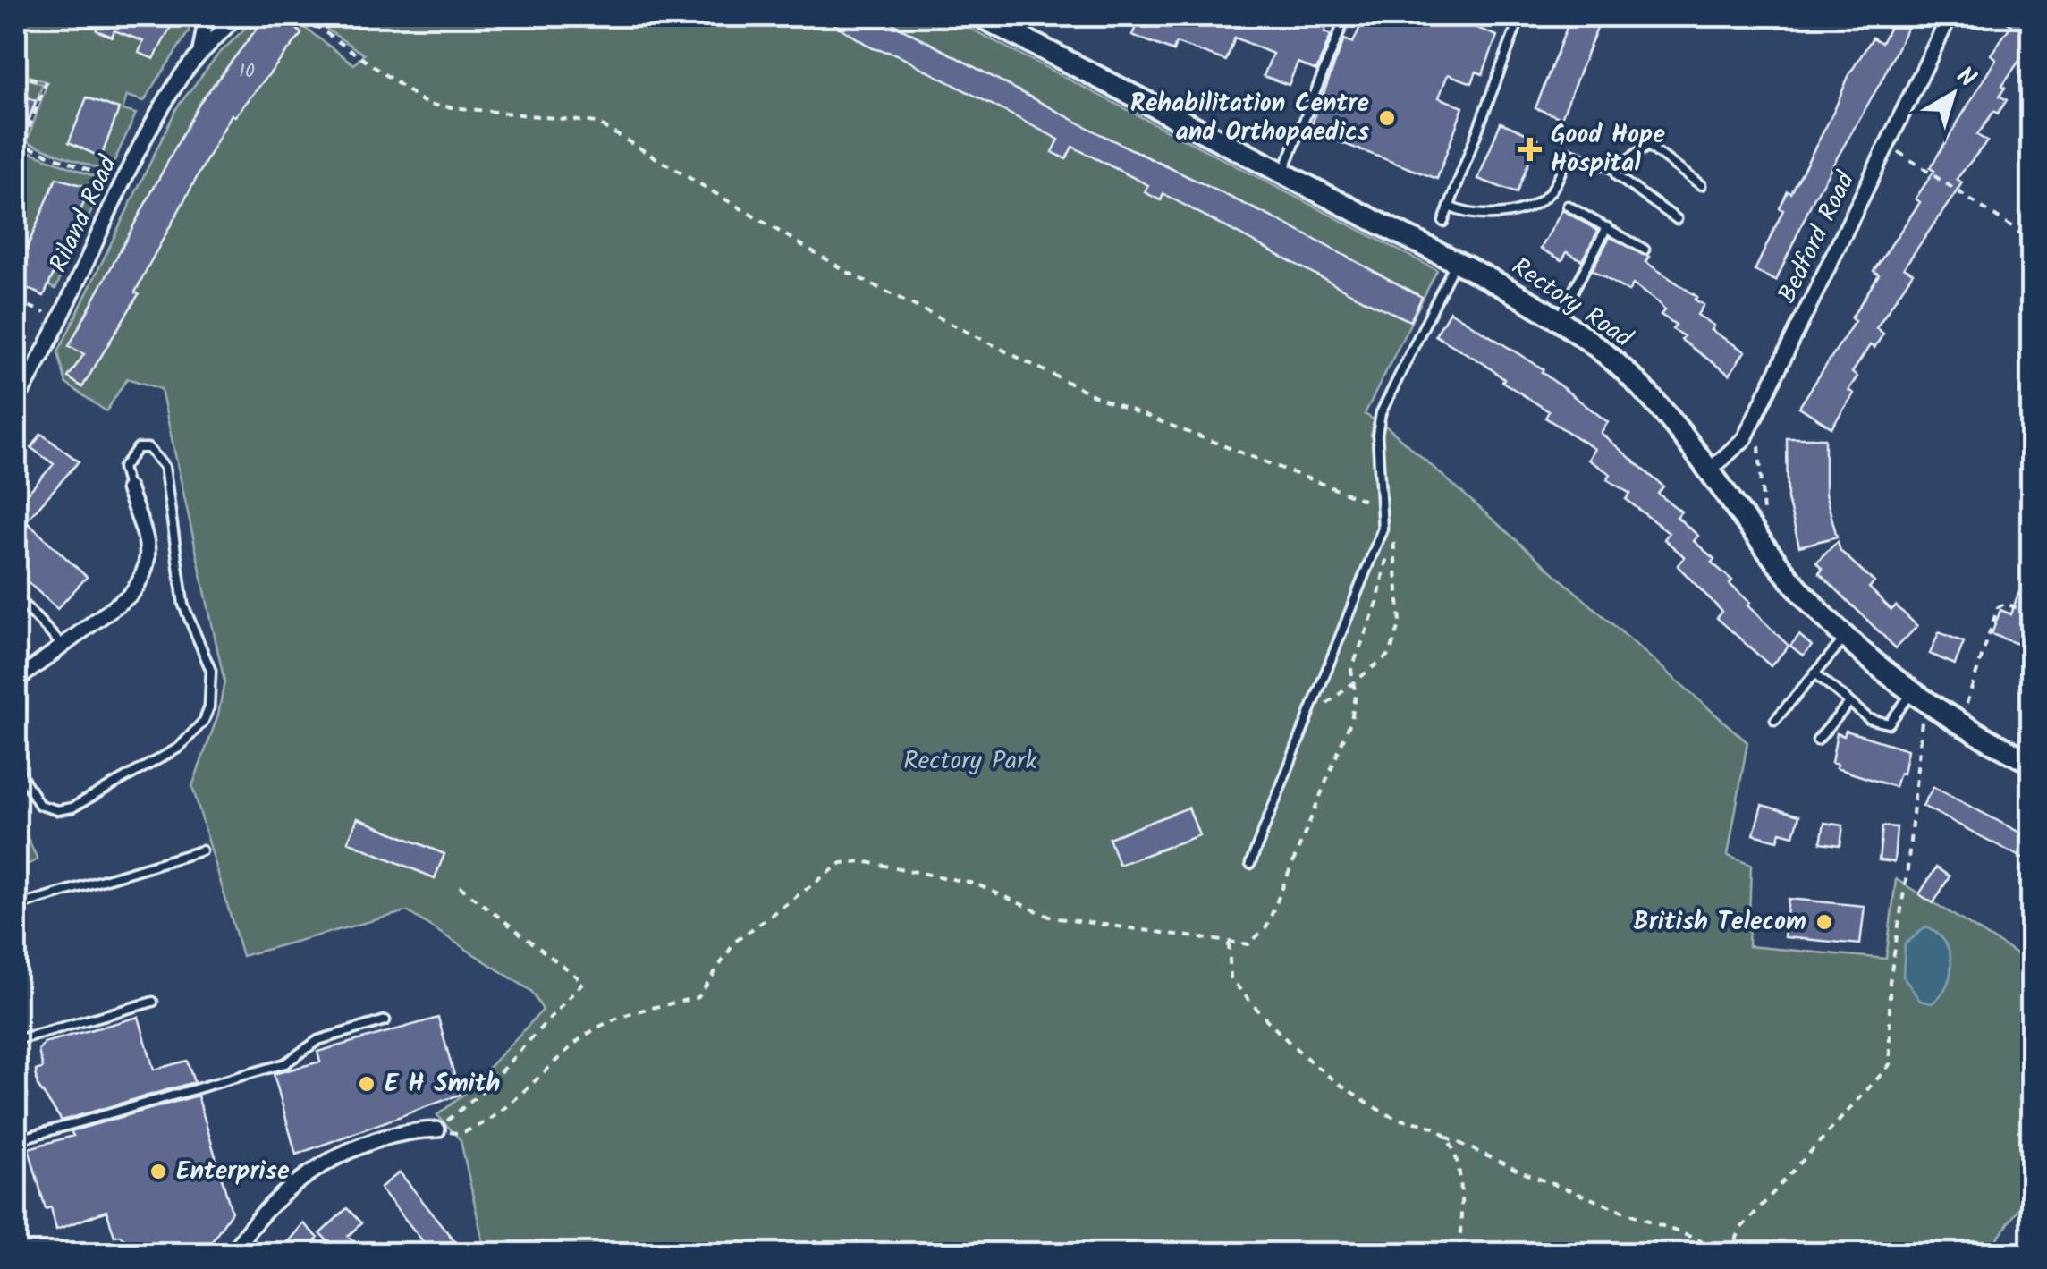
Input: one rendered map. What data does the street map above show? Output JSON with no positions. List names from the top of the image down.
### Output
{
  "streets": {
    "street": ["Riland Road", "Bedford Road", "Rectory Road"]
  },
  "crossings": [
    ["Bedford Road", "Rectory Road"]
  ],
  "parks": ["Rectory Park"],
  "places": {
    "other": [
      "Rehabilitation Centre and Orthopaedics",
      "British Telecom",
      "E H Smith",
      "Enterprise"
    ],
    "health": ["Good Hope Hospital"]
  },
  "house_numbers": ["10"],
  "north": "top right"
}
